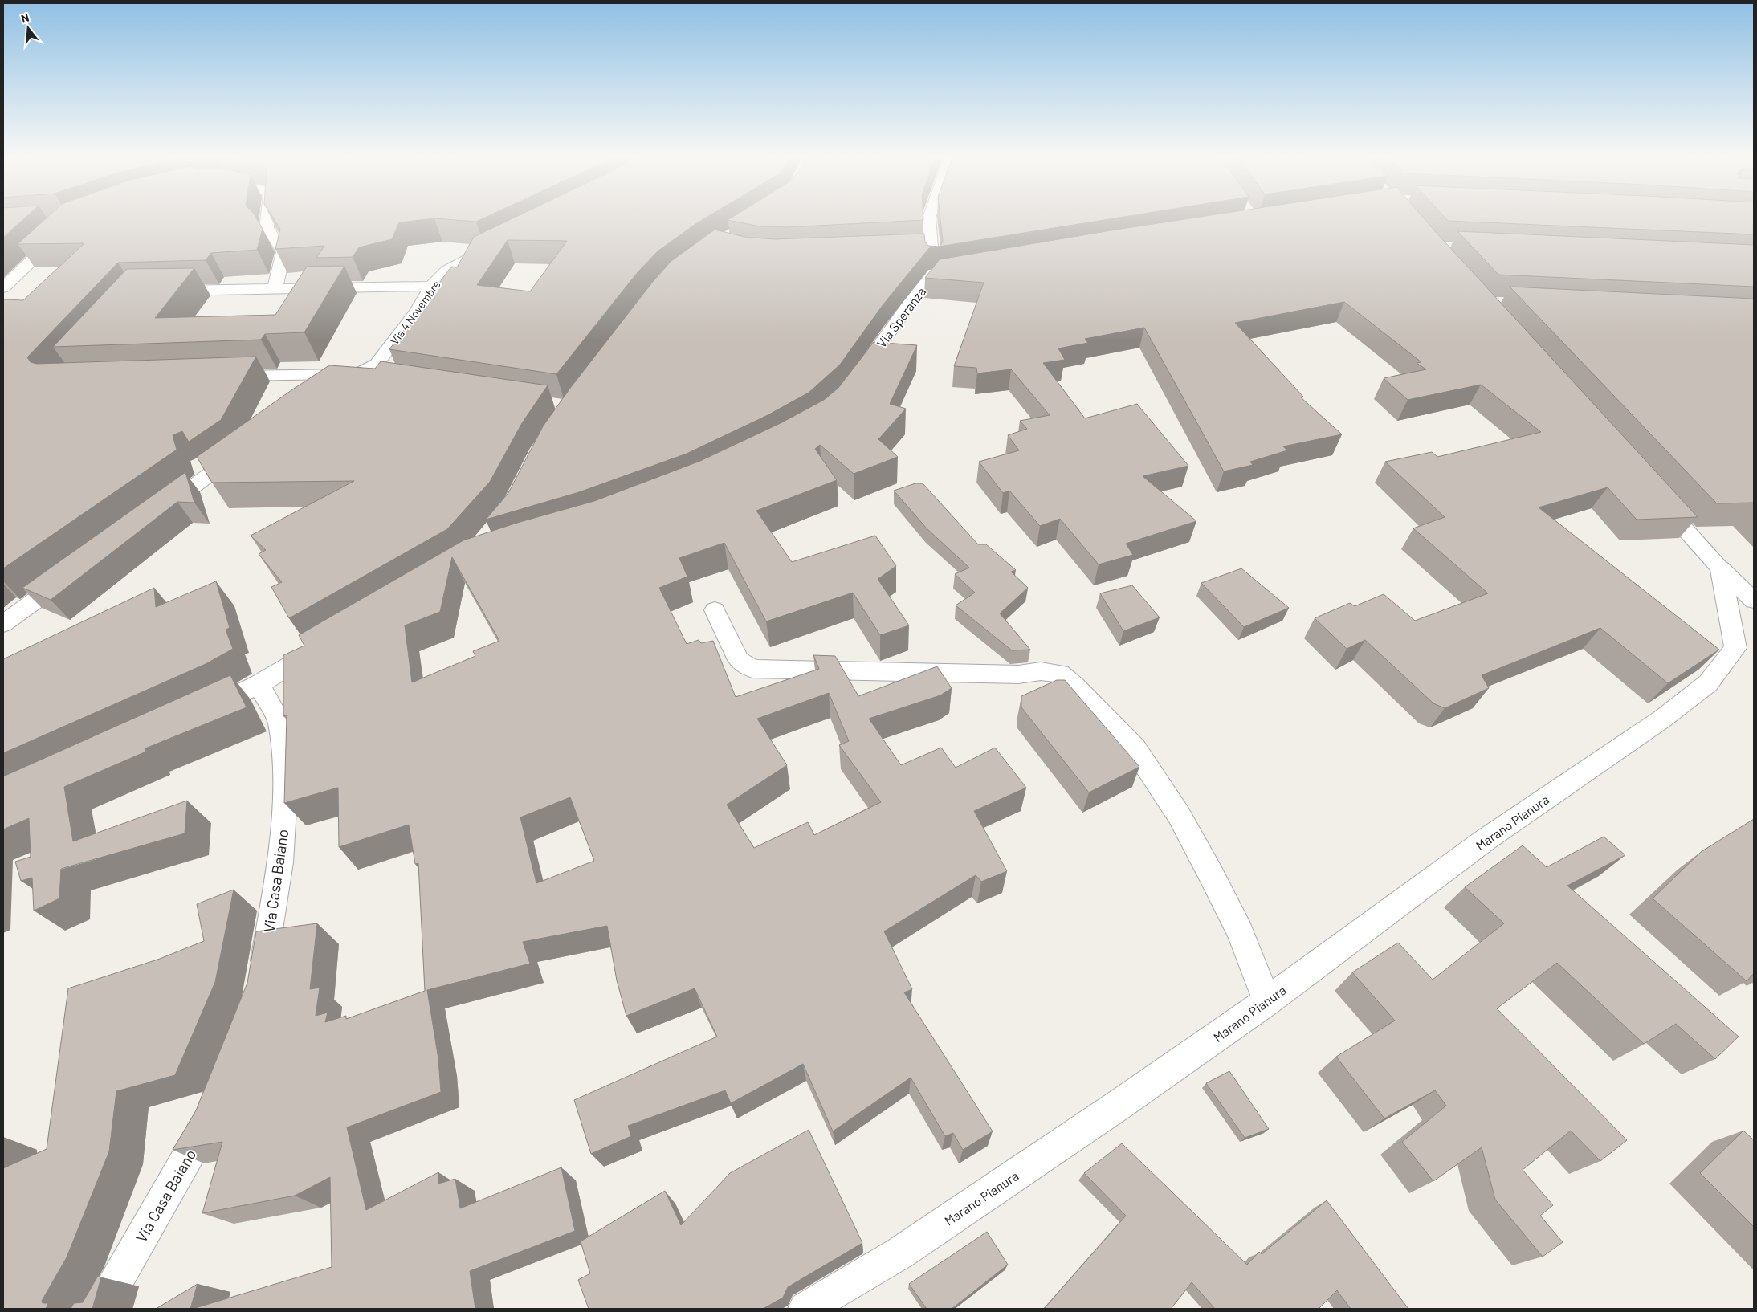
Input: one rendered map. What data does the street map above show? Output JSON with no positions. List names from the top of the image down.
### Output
{
  "streets": {
    "street": [
      "Via 4 Novembre",
      "Via Speranza",
      "Marano Pianura",
      "Via Casa Baiano"
    ]
  },
  "north": "top"
}
